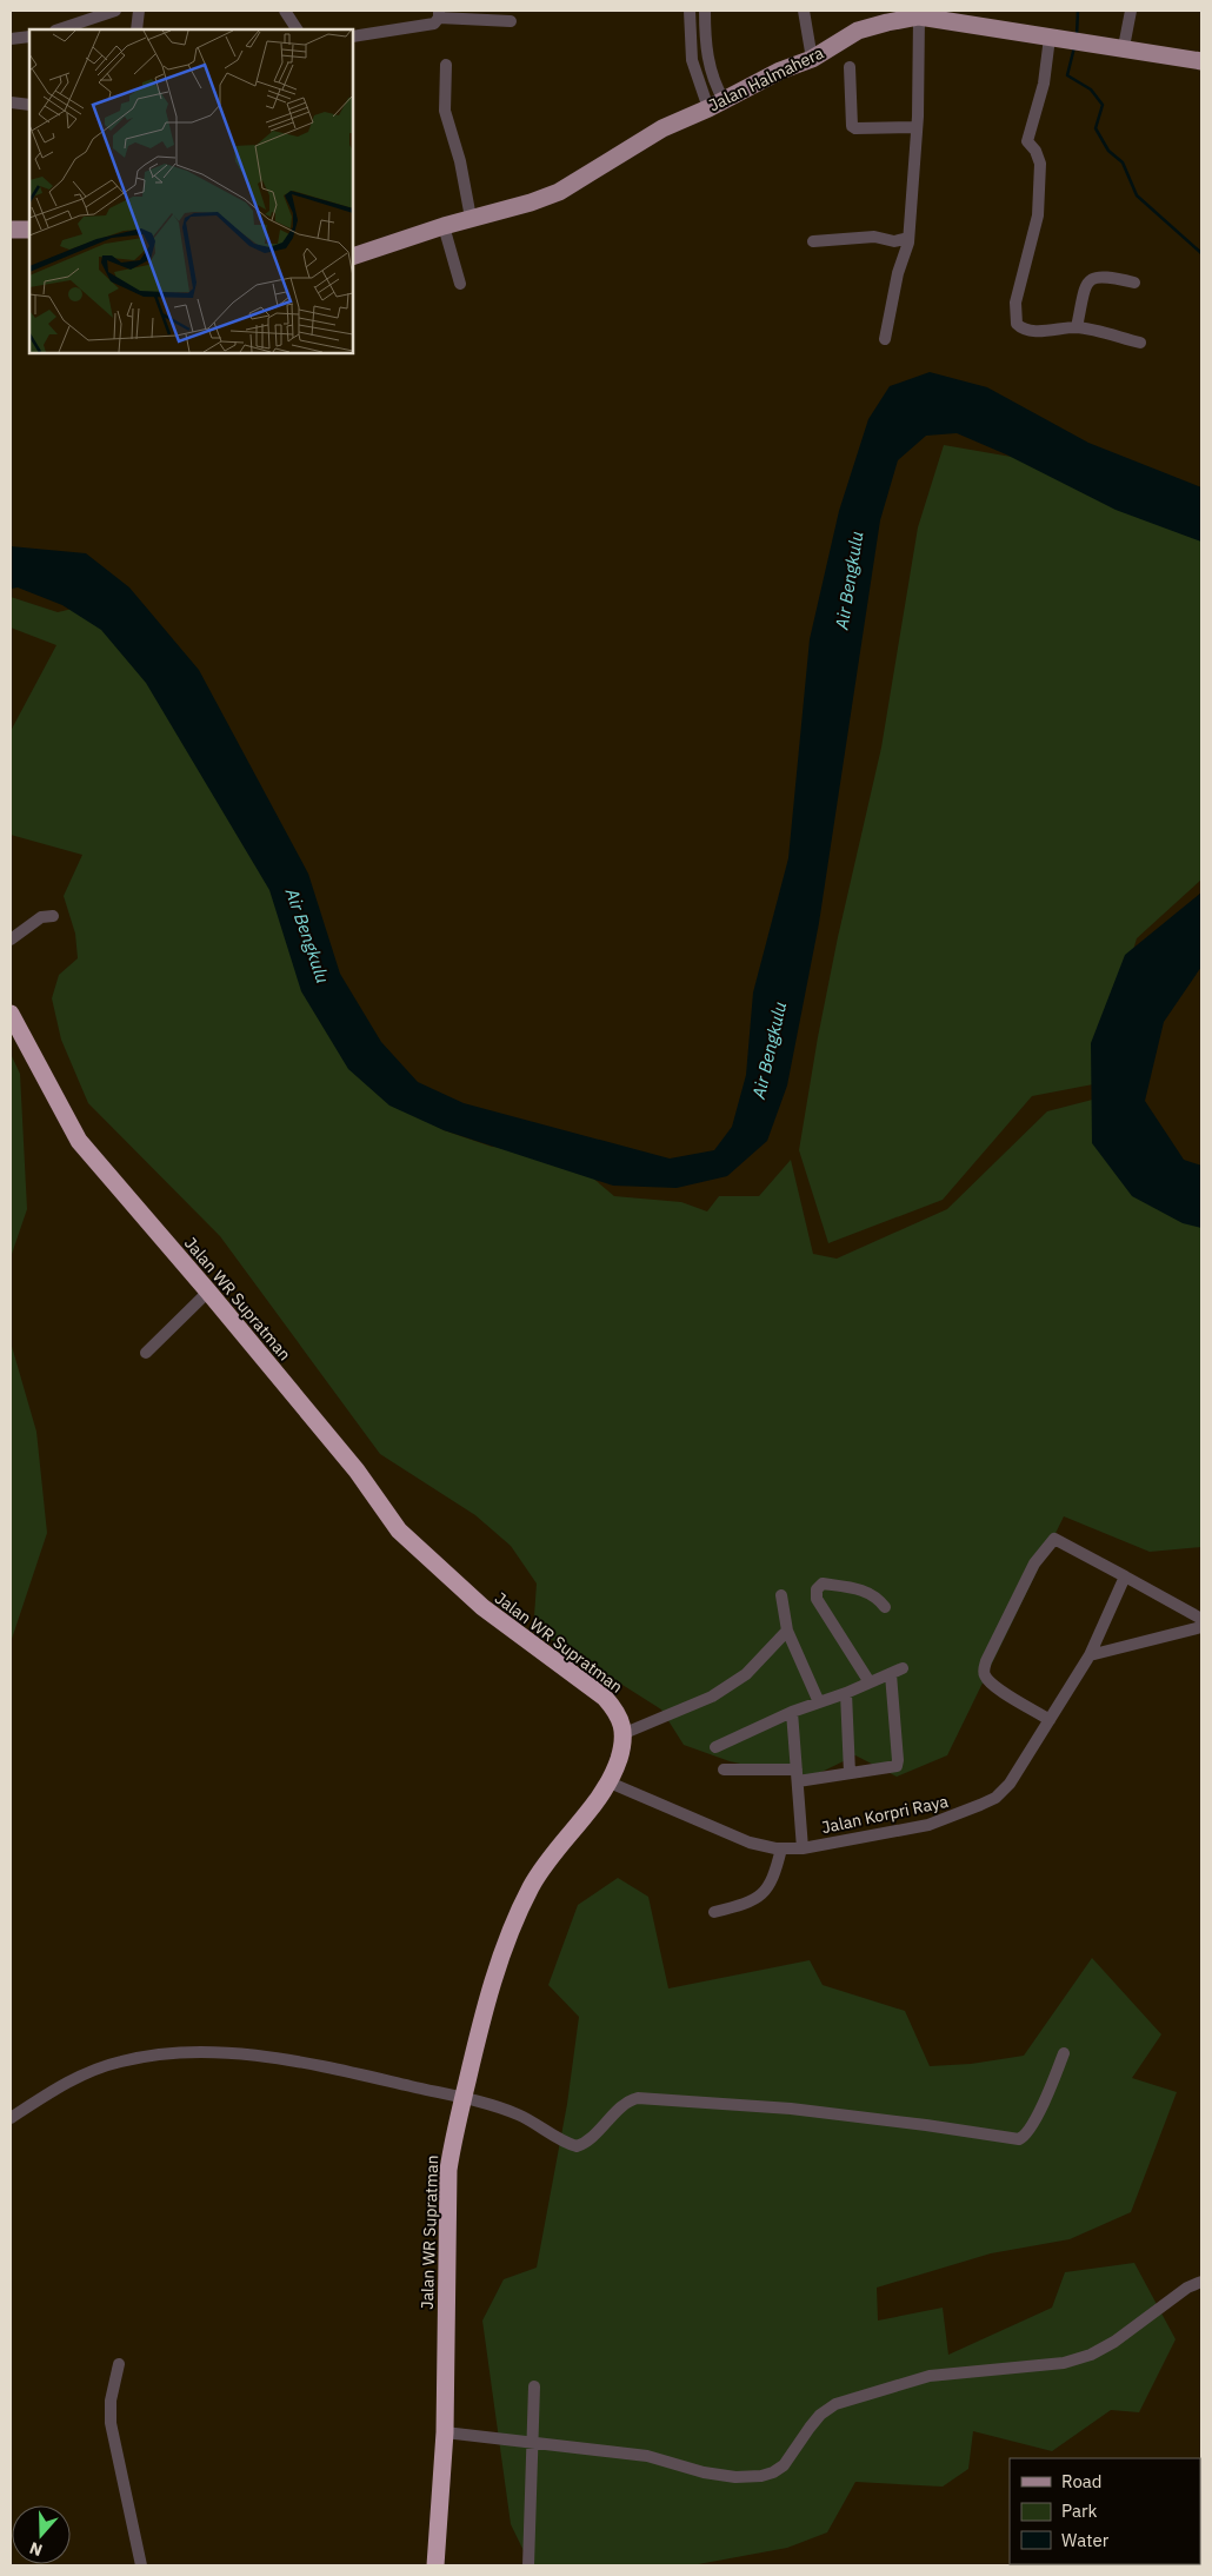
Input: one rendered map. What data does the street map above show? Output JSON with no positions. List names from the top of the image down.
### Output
{
  "streets": {
    "highway": ["Jalan WR Supratman"],
    "main road": ["Jalan Halmahera"],
    "street": ["Jalan Korpri Raya"]
  },
  "crossings": [
    ["Jalan WR Supratman", "Jalan Korpri Raya"]
  ],
  "water": ["Air Bengkulu"],
  "legend": ["Road", "Park", "Water"],
  "north": "bottom"
}
